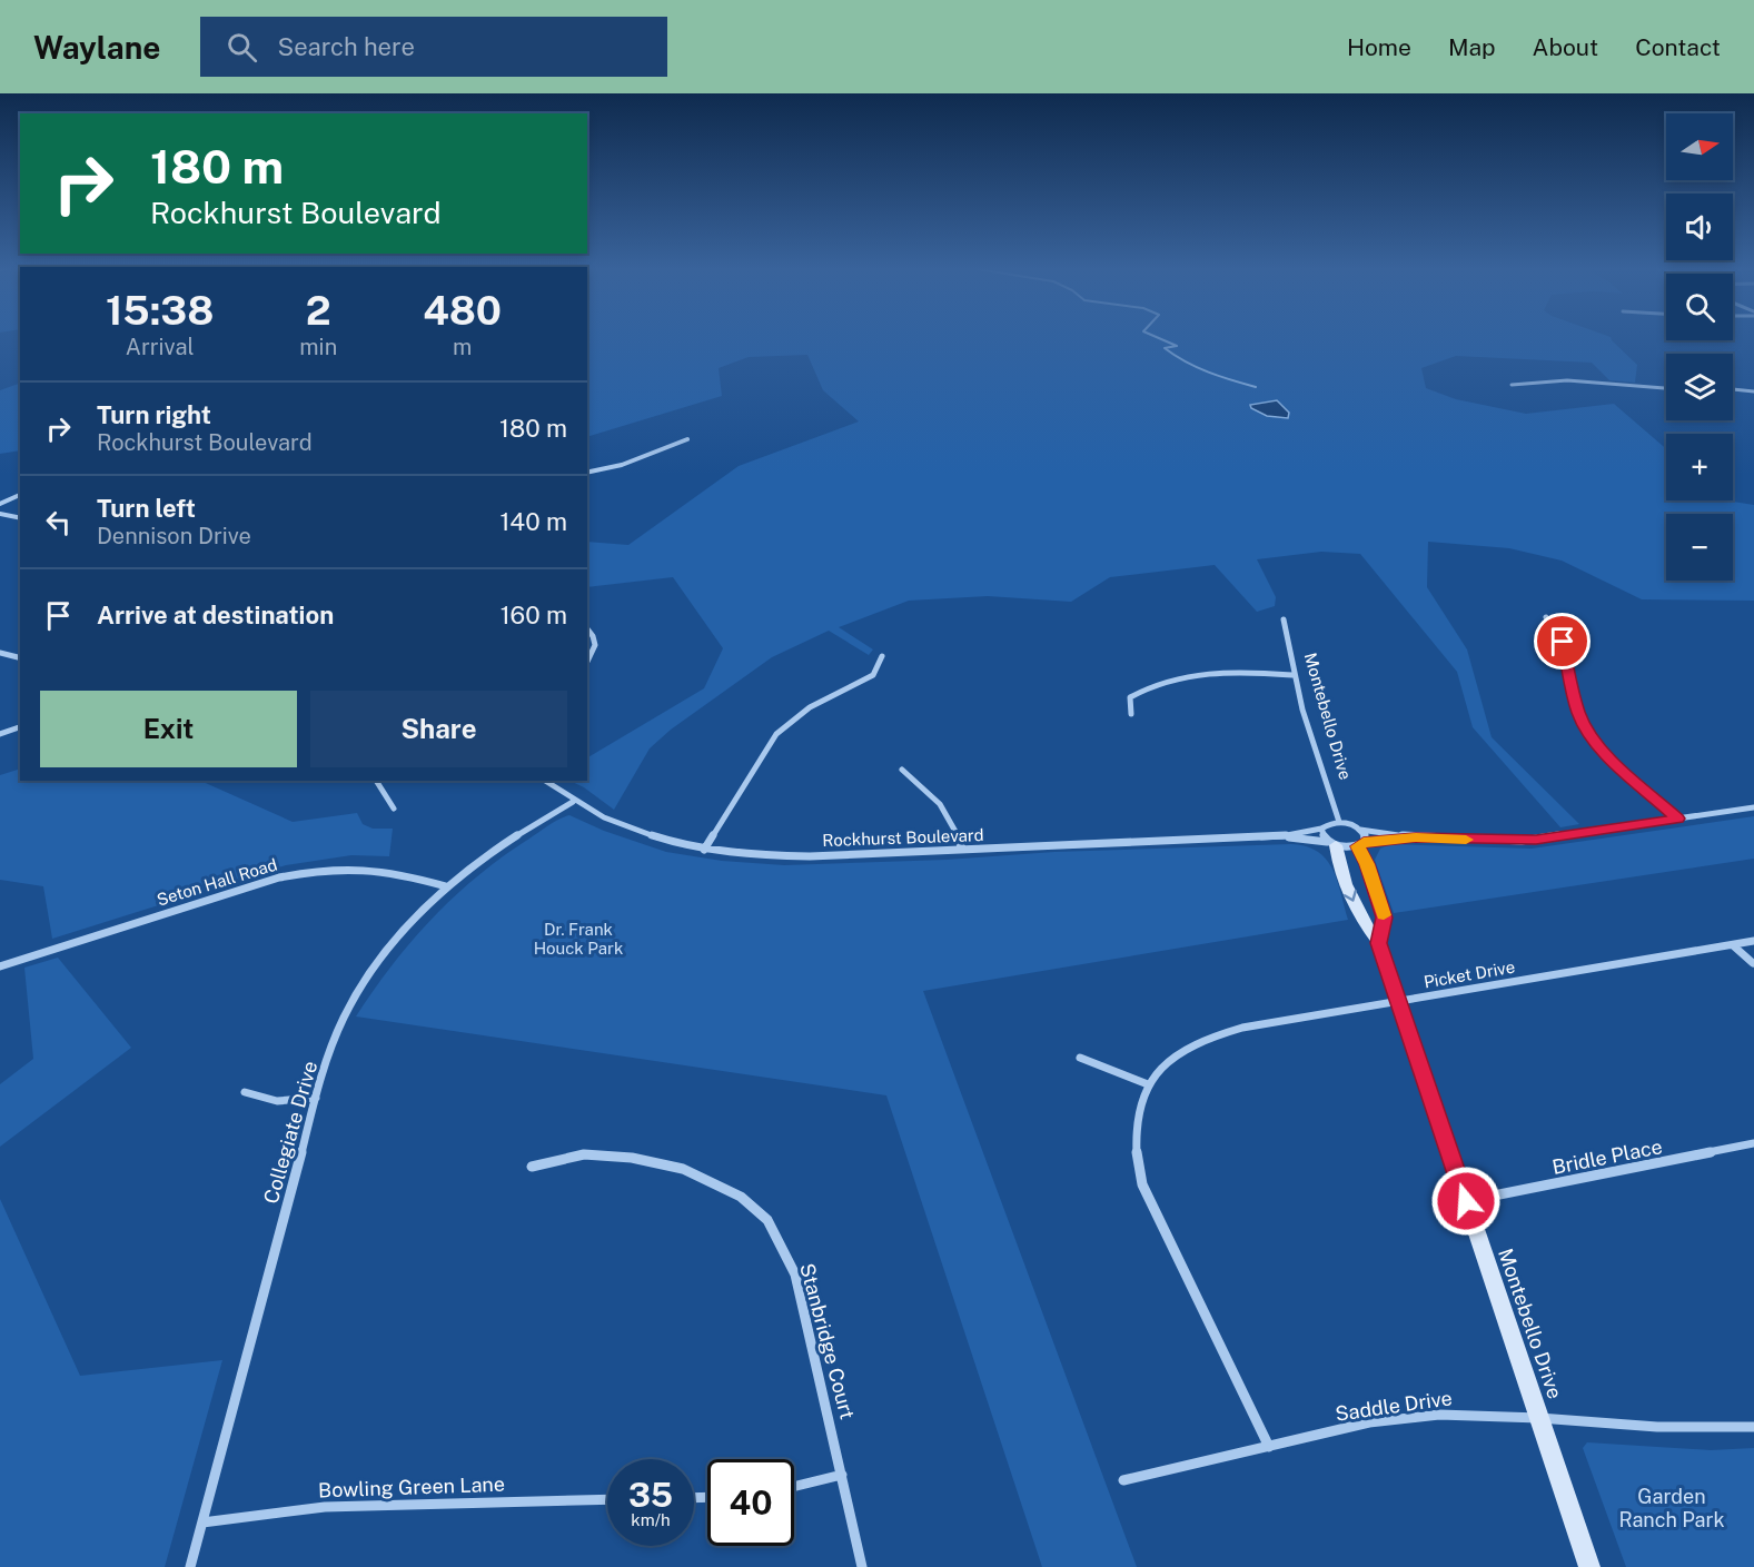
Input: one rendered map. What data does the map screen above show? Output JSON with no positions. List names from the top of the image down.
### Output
{
  "streets": {
    "street": [
      "Montebello Drive",
      "Rockhurst Boulevard",
      "Seton Hall Road",
      "Picket Drive",
      "Collegiate Drive",
      "Bridle Place",
      "Stanbridge Court",
      "Saddle Drive",
      "Bowling Green Lane"
    ]
  },
  "crossings": [
    ["Montebello Drive", "Rockhurst Boulevard"],
    ["Montebello Drive", "Picket Drive"],
    ["Montebello Drive", "Bridle Place"],
    ["Montebello Drive", "Saddle Drive"],
    ["Rockhurst Boulevard", "Collegiate Drive"],
    ["Seton Hall Road", "Collegiate Drive"],
    ["Picket Drive", "Saddle Drive"],
    ["Collegiate Drive", "Bowling Green Lane"]
  ],
  "parks": ["Dr. Frank Houck Park", "Garden Ranch Park"],
  "north": "right",
  "page": {
    "header": "Waylane",
    "search": "Search here",
    "nav": [
      "Home",
      "Map",
      "About",
      "Contact"
    ],
    "map_buttons": ["+", "−"],
    "turn": ["180 m", "Rockhurst Boulevard"],
    "eta": [
      "15:38",
      "Arrival",
      "2",
      "min",
      "480",
      "m"
    ],
    "list": [
      {
        "name": "Turn right",
        "note": "Rockhurst Boulevard",
        "value": "180 m"
      },
      {
        "name": "Turn left",
        "note": "Dennison Drive",
        "value": "140 m"
      },
      {
        "name": "Arrive at destination",
        "value": "160 m"
      }
    ],
    "buttons": ["Exit", "Share"],
    "speed": "35 km/h",
    "limit": "40"
  }
}
